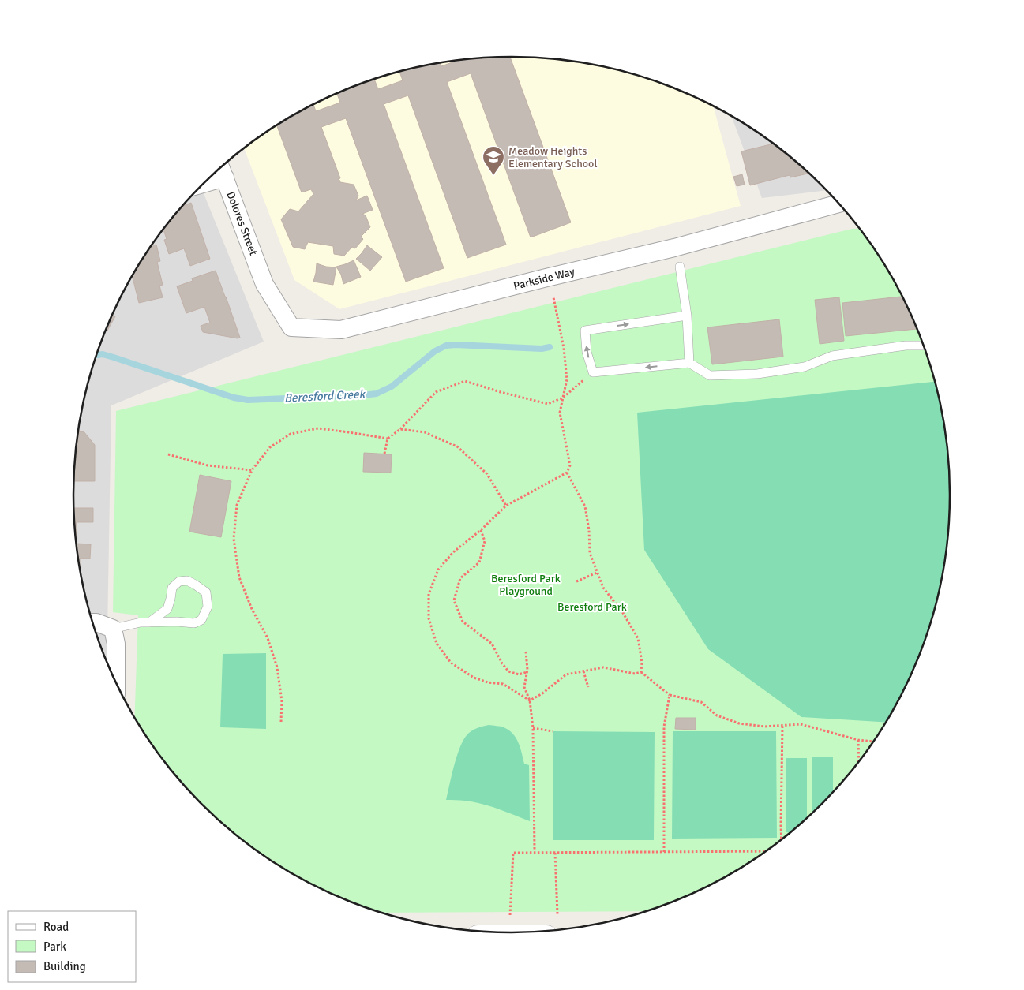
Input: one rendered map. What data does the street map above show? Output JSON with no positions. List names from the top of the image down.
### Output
{
  "streets": {
    "street": ["Dolores Street", "Parkside Way"]
  },
  "crossings": [
    ["Dolores Street", "Parkside Way"]
  ],
  "water": ["Beresford Creek"],
  "parks": ["Beresford Park Playground", "Beresford Park"],
  "places": {
    "school or university": ["Meadow Heights Elementary School"]
  },
  "legend": ["Road", "Park", "Building"]
}
